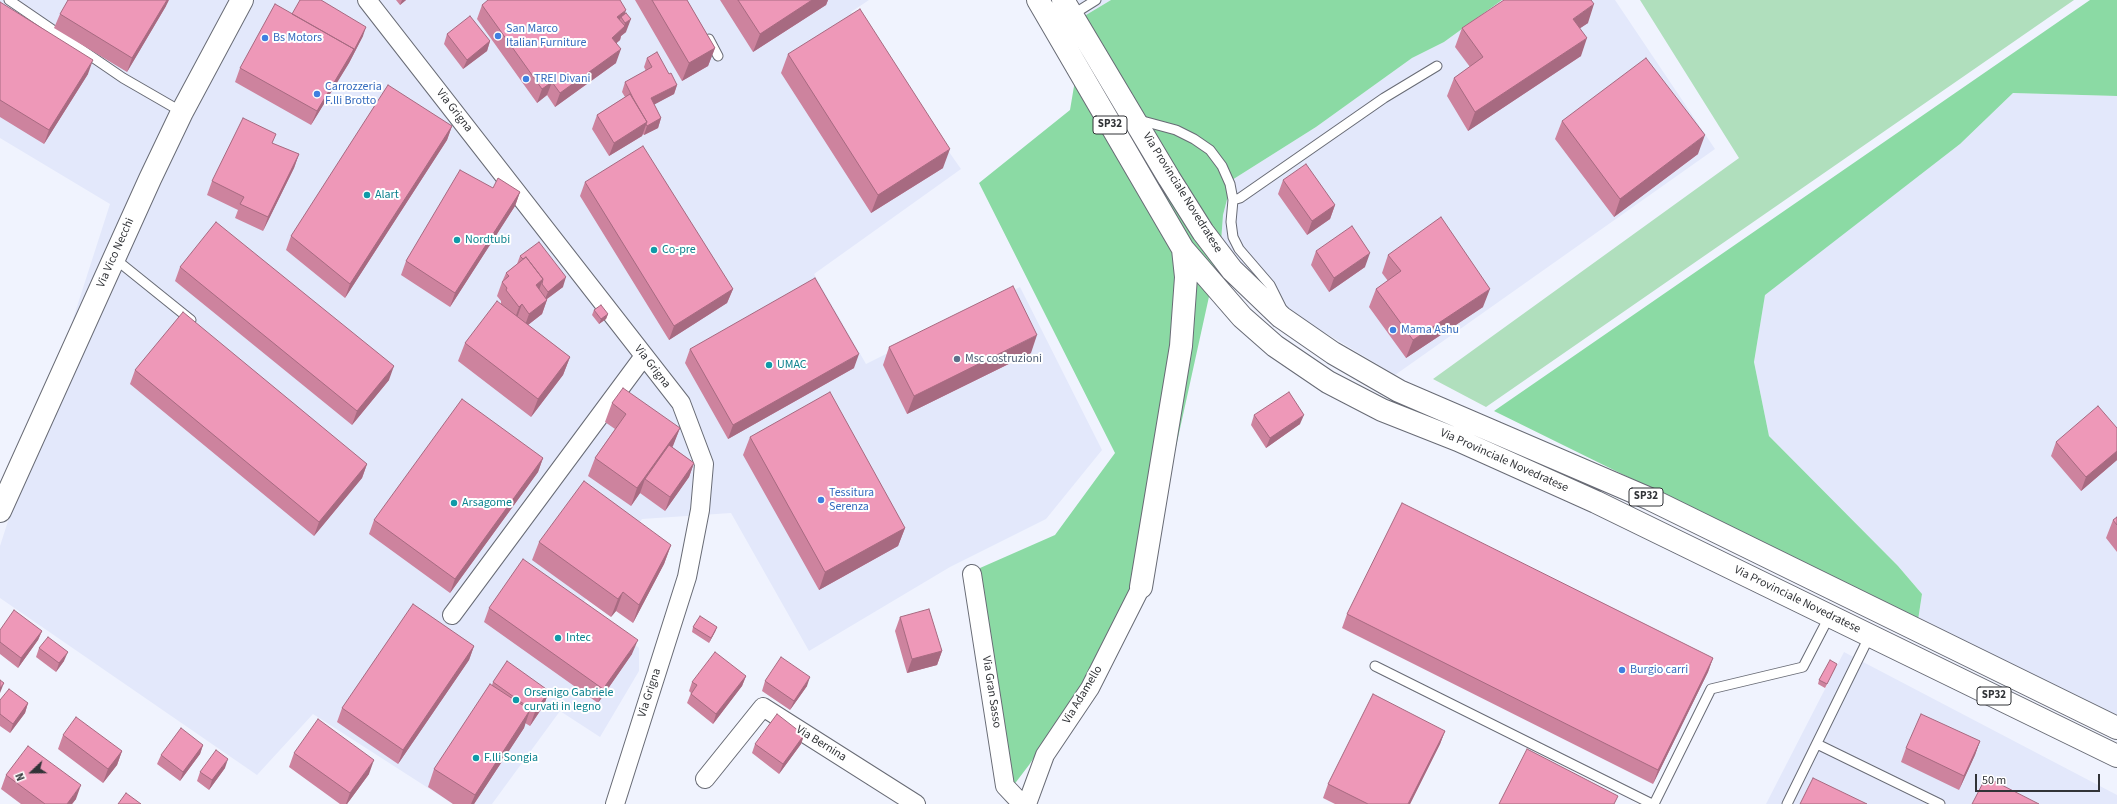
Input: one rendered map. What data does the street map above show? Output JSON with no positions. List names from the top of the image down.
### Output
{
  "streets": {
    "main road": ["SP32", "Via Provinciale Novedratese", "Via Vico Necchi"],
    "street": [
      "Via Grigna",
      "Via Gran Sasso",
      "Via Adamello",
      "Via Bernina"
    ]
  },
  "places": [
    "San Marco Italian Furniture",
    "Bs Motors",
    "TREI Divani",
    "Carrozzeria F.lli Brotto",
    "Alart",
    "Nordtubi",
    "Co-pre",
    "Mama Ashu",
    "Msc costruzioni",
    "UMAC",
    "Tessitura Serenza",
    "Arsagome",
    "Intec",
    "Burgio carri",
    "Orsenigo Gabriele curvati in legno",
    "F.lli Songia"
  ],
  "scale_bar": "50 m",
  "north": "left"
}
